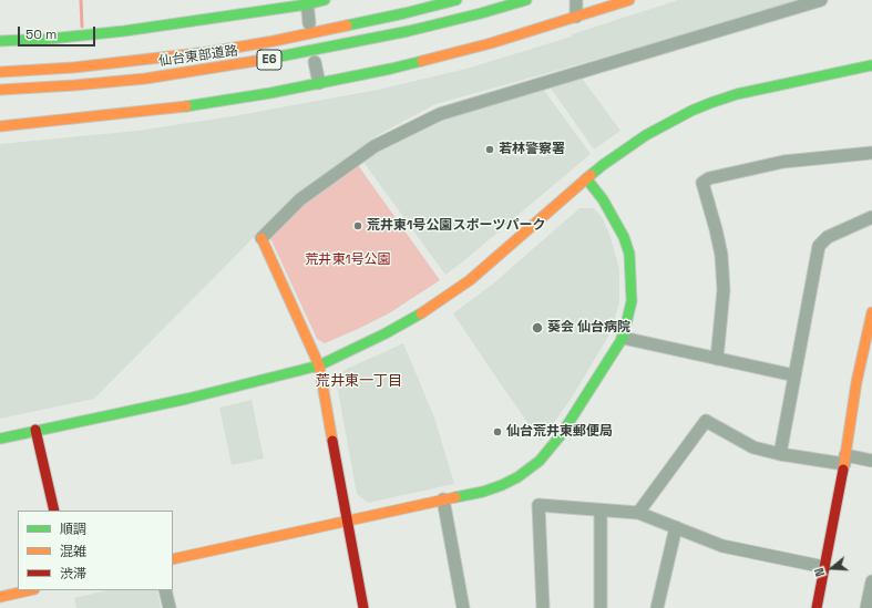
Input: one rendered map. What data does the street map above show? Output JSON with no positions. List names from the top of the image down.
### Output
{
  "streets": {
    "main road": ["仙台東部道路", "E6"]
  },
  "districts": ["荒井東一丁目"],
  "parks": ["荒井東1号公園"],
  "places": [
    "若林警察署",
    "荒井東1号公園スポーツパーク",
    "葵会 仙台病院",
    "仙台荒井東郵便局"
  ],
  "legend": ["順調", "混雑", "渋滞"],
  "scale_bar": "50 m",
  "north": "left"
}
